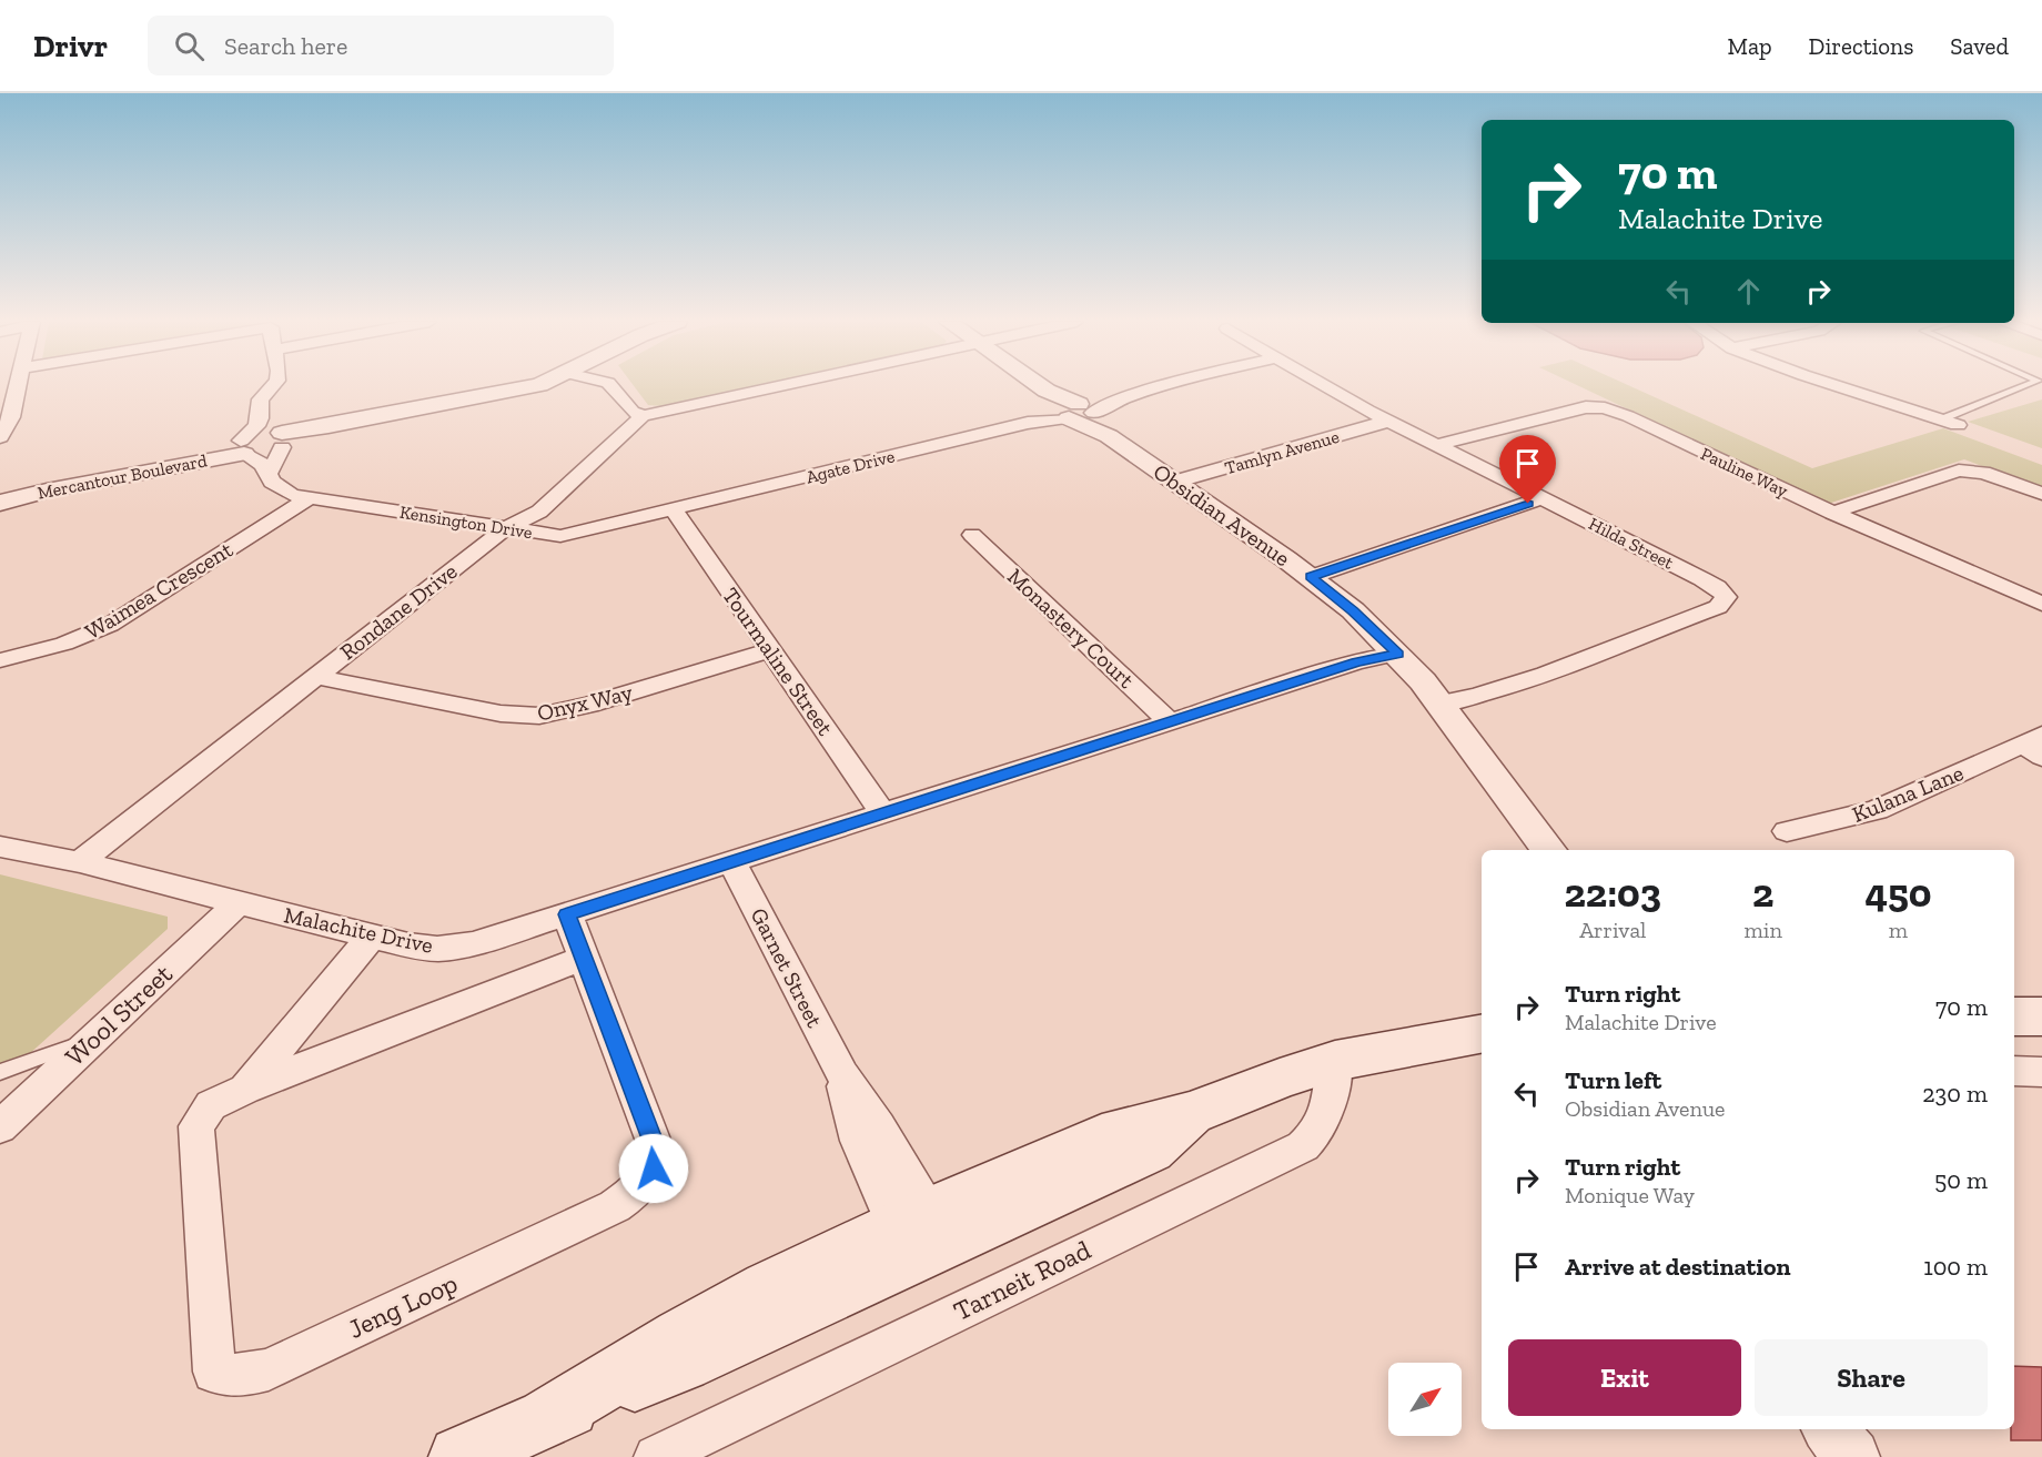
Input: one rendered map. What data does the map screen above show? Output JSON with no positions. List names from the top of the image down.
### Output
{
  "streets": {
    "street": [
      "Tamlyn Avenue",
      "Agate Drive",
      "Pauline Way",
      "Mercantour Boulevard",
      "Obsidian Avenue",
      "Kensington Drive",
      "Hilda Street",
      "Waimea Crescent",
      "Rondane Drive",
      "Monastery Court",
      "Tourmaline Street",
      "Onyx Way",
      "Kulana Lane",
      "Malachite Drive",
      "Garnet Street",
      "Wool Street",
      "Tarneit Road",
      "Jeng Loop"
    ]
  },
  "crossings": [
    ["Tamlyn Avenue", "Obsidian Avenue"],
    ["Tamlyn Avenue", "Hilda Street"],
    ["Agate Drive", "Obsidian Avenue"],
    ["Agate Drive", "Kensington Drive"],
    ["Agate Drive", "Tourmaline Street"],
    ["Pauline Way", "Hilda Street"],
    ["Mercantour Boulevard", "Kensington Drive"],
    ["Obsidian Avenue", "Hilda Street"],
    ["Obsidian Avenue", "Malachite Drive"],
    ["Kensington Drive", "Waimea Crescent"],
    ["Kensington Drive", "Rondane Drive"],
    ["Kensington Drive", "Tourmaline Street"],
    ["Rondane Drive", "Onyx Way"],
    ["Rondane Drive", "Malachite Drive"],
    ["Monastery Court", "Malachite Drive"],
    ["Tourmaline Street", "Onyx Way"],
    ["Tourmaline Street", "Malachite Drive"],
    ["Malachite Drive", "Garnet Street"],
    ["Malachite Drive", "Wool Street"],
    ["Malachite Drive", "Jeng Loop"]
  ],
  "north": "top right",
  "page": {
    "header": "Drivr",
    "search": "Search here",
    "nav": ["Map", "Directions", "Saved"],
    "turn": ["70 m", "Malachite Drive"],
    "eta": [
      "22:03",
      "Arrival",
      "2",
      "min",
      "450",
      "m"
    ],
    "list": [
      {
        "name": "Turn right",
        "note": "Malachite Drive",
        "value": "70 m"
      },
      {
        "name": "Turn left",
        "note": "Obsidian Avenue",
        "value": "230 m"
      },
      {
        "name": "Turn right",
        "note": "Monique Way",
        "value": "50 m"
      },
      {
        "name": "Arrive at destination",
        "value": "100 m"
      }
    ],
    "buttons": ["Exit", "Share"]
  }
}
